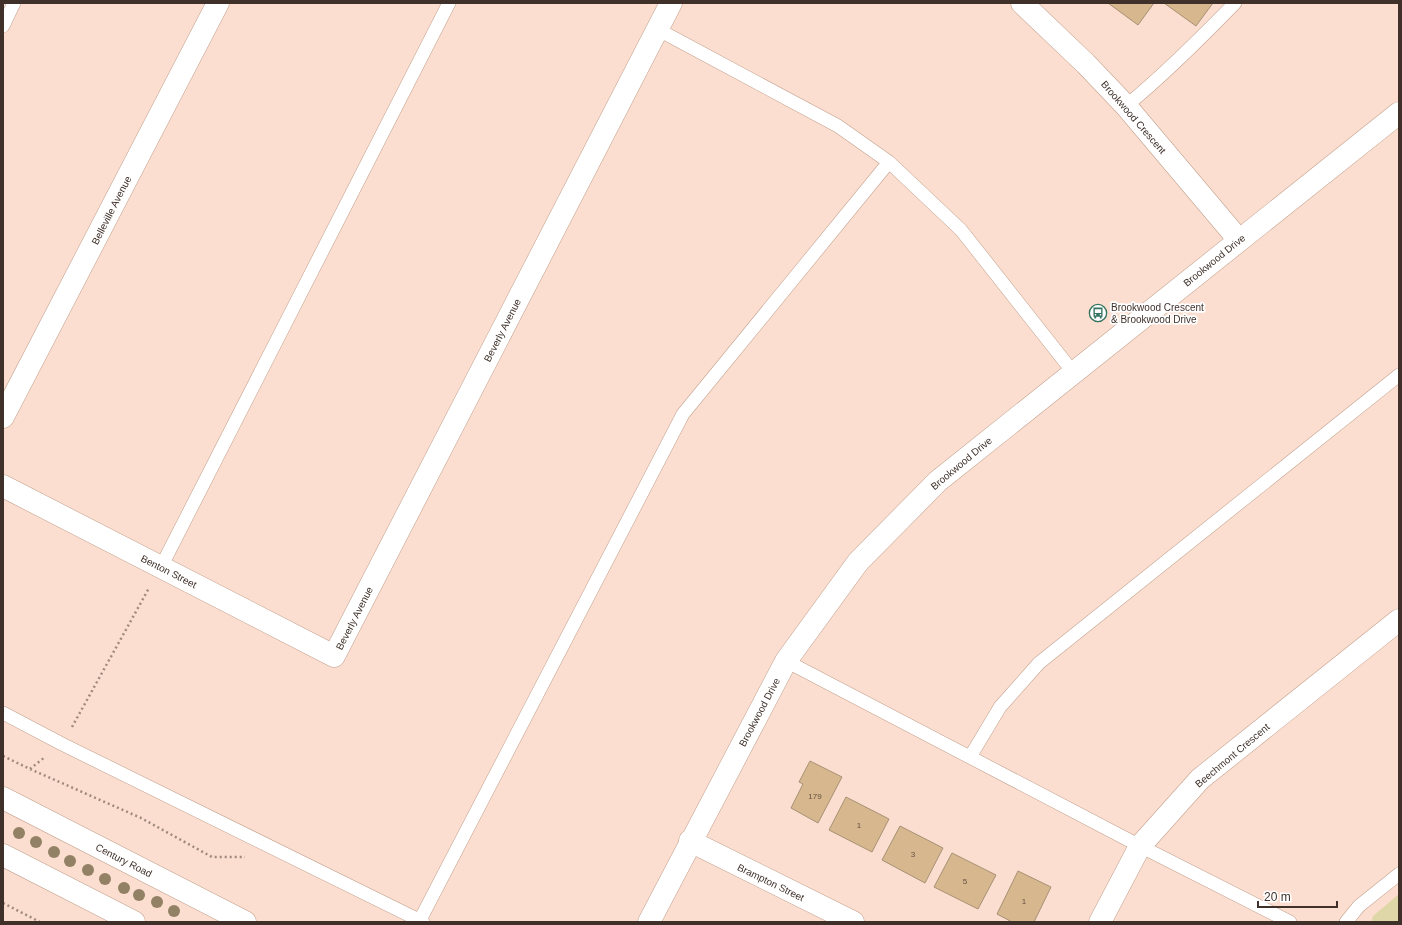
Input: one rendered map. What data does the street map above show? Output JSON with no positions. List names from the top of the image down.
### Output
{
  "streets": {
    "street": [
      "Brookwood Crescent",
      "Belleville Avenue",
      "Brookwood Drive",
      "Beverly Avenue",
      "Benton Street",
      "Beechmont Crescent",
      "Century Road",
      "Brampton Street"
    ]
  },
  "crossings": [
    ["Brookwood Crescent", "Brookwood Drive"],
    ["Brookwood Drive", "Brampton Street"],
    ["Beverly Avenue", "Benton Street"]
  ],
  "places": {
    "bus stop": ["Brookwood Crescent & Brookwood Drive"]
  },
  "house_numbers": [
    "179",
    "1",
    "3",
    "5",
    "1"
  ],
  "scale_bar": "20 m"
}
